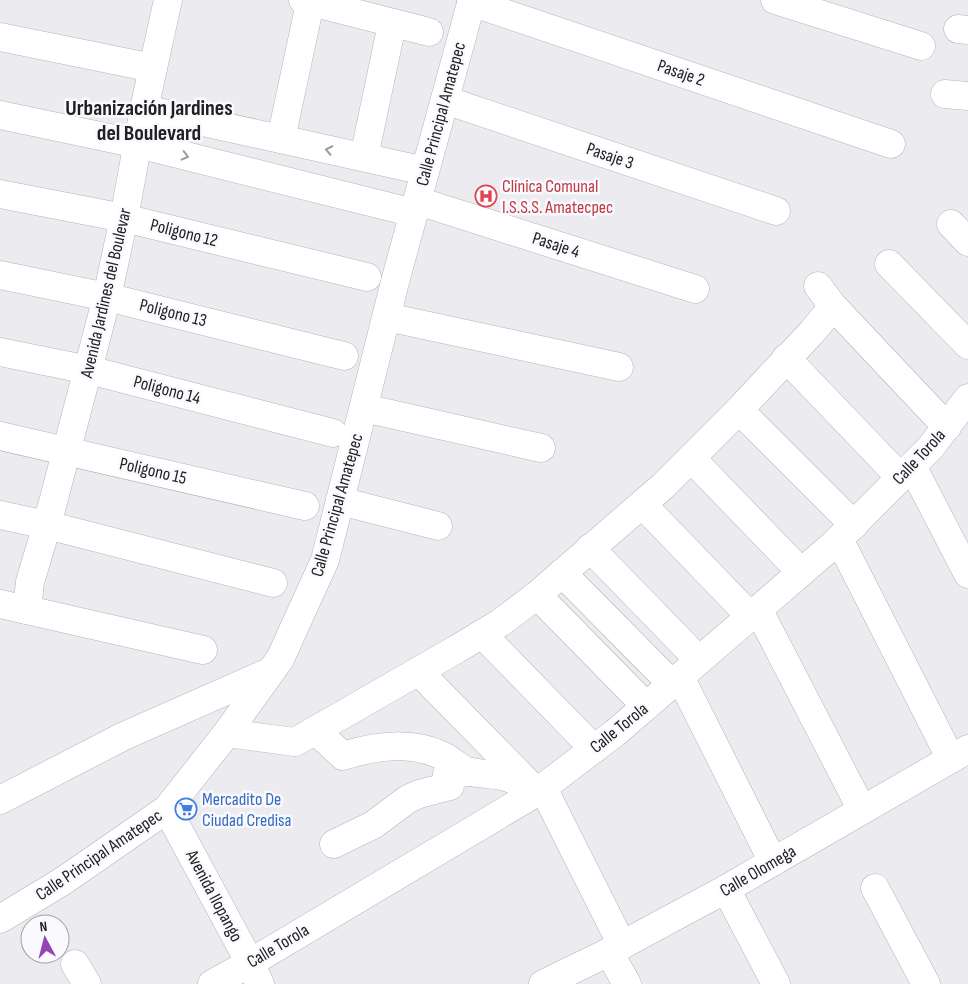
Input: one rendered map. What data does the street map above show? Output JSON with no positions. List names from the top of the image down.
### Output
{
  "streets": {
    "street": [
      "Pasaje 2",
      "Calle Principal Amatepec",
      "Pasaje 3",
      "Poligono 12",
      "Pasaje 4",
      "Avenida Jardines del Boulevar",
      "Poligono 13",
      "Poligono 14",
      "Calle Torola",
      "Poligono 15",
      "Calle Olomega",
      "Avenida Ilopango"
    ]
  },
  "crossings": [
    ["Pasaje 2", "Calle Principal Amatepec"],
    ["Calle Principal Amatepec", "Pasaje 3"],
    ["Calle Principal Amatepec", "Pasaje 4"],
    ["Calle Principal Amatepec", "Avenida Ilopango"],
    ["Poligono 12", "Avenida Jardines del Boulevar"],
    ["Pasaje 4", "Avenida Jardines del Boulevar"],
    ["Avenida Jardines del Boulevar", "Poligono 13"],
    ["Avenida Jardines del Boulevar", "Poligono 14"],
    ["Avenida Jardines del Boulevar", "Poligono 15"],
    ["Calle Torola", "Avenida Ilopango"]
  ],
  "districts": ["Urbanización Jardines del Boulevard"],
  "places": {
    "hospital": ["Clínica Comunal I.S.S.S. Amatecpec"],
    "supermarket": ["Mercadito De Ciudad Credisa"]
  },
  "north": "top"
}
